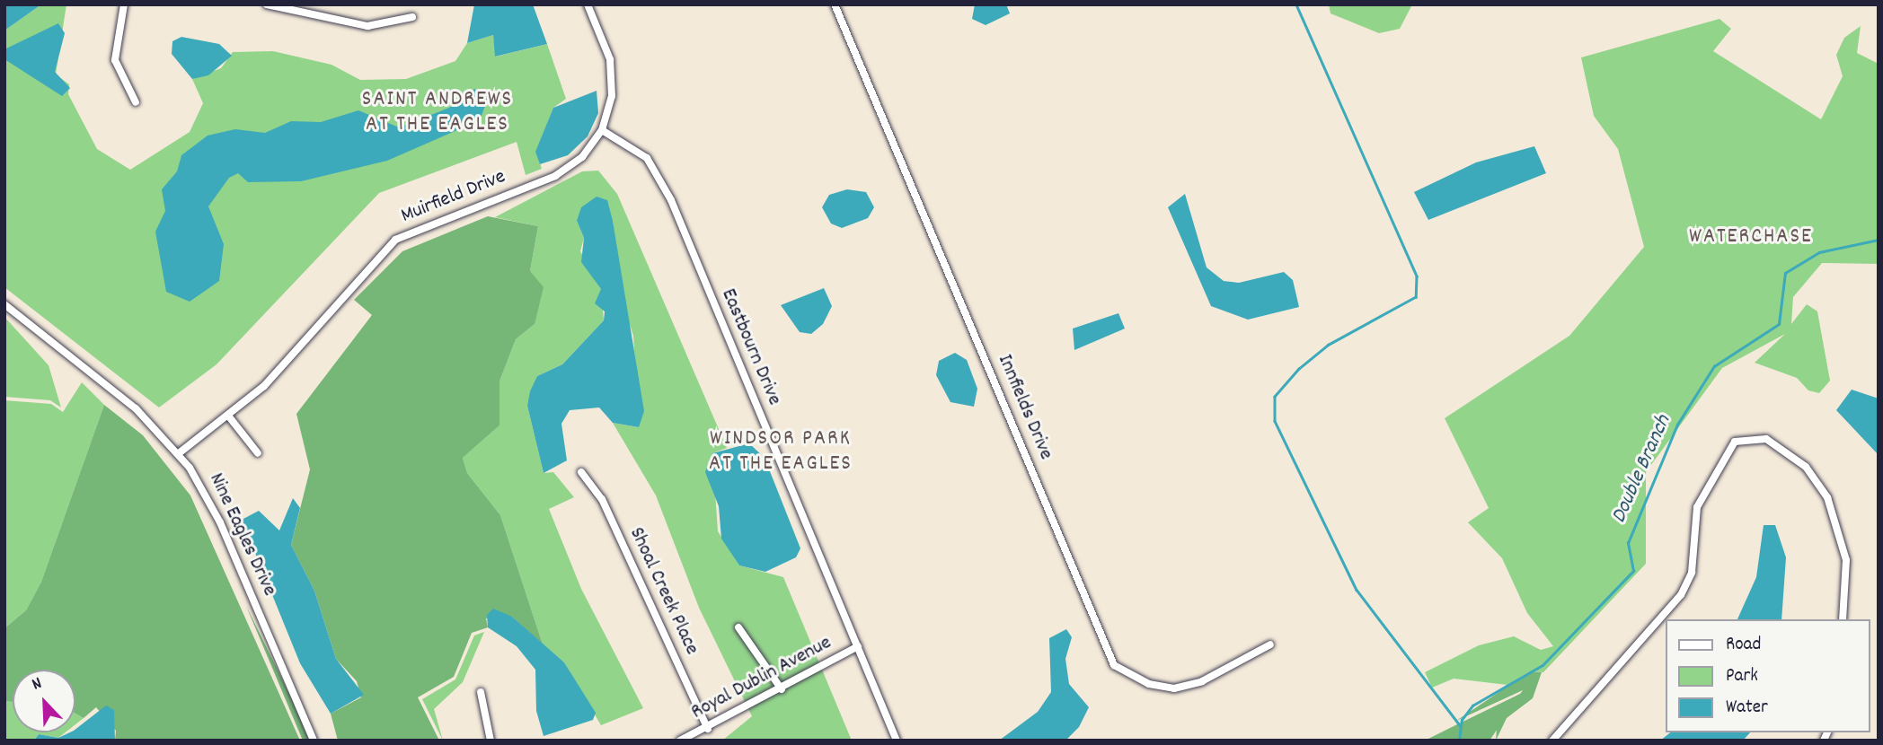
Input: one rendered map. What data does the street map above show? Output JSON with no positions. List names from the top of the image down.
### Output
{
  "streets": {
    "street": [
      "Muirfield Drive",
      "Eastbourn Drive",
      "Innfields Drive",
      "Nine Eagles Drive",
      "Shoal Creek Place",
      "Royal Dublin Avenue"
    ]
  },
  "crossings": [
    ["Muirfield Drive", "Eastbourn Drive"],
    ["Muirfield Drive", "Nine Eagles Drive"],
    ["Eastbourn Drive", "Royal Dublin Avenue"],
    ["Shoal Creek Place", "Royal Dublin Avenue"]
  ],
  "districts": ["SAINT ANDREWS AT THE EAGLES", "WATERCHASE", "WINDSOR PARK AT THE EAGLES"],
  "water": ["Double Branch"],
  "legend": ["Road", "Park", "Water"],
  "north": "top left"
}
